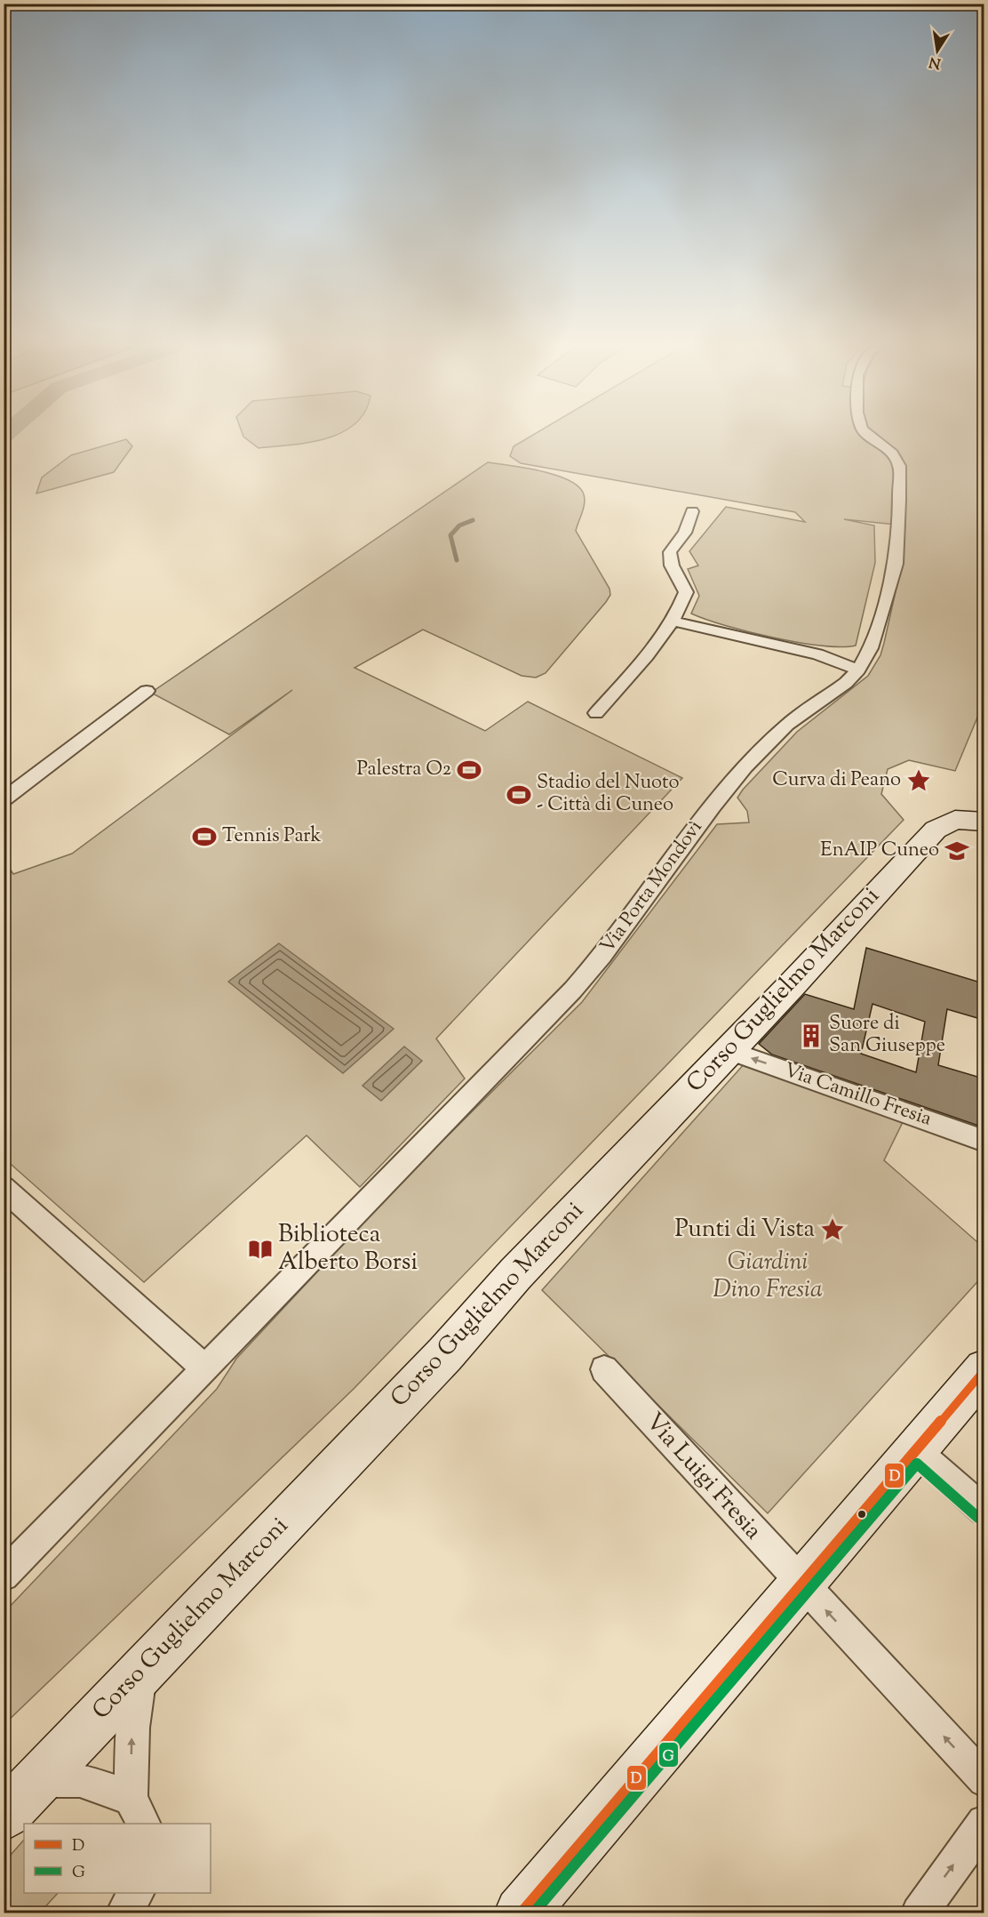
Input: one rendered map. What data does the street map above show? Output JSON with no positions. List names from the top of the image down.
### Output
{
  "streets": {
    "street": [
      "Via Porta Mondovì",
      "Corso Guglielmo Marconi",
      "Via Camillo Fresia",
      "Via Luigi Fresia"
    ]
  },
  "crossings": [
    ["Corso Guglielmo Marconi", "Via Camillo Fresia"]
  ],
  "one_way": ["Via Camillo Fresia", "Via Luigi Fresia"],
  "parks": ["Giardini Dino Fresia"],
  "places": {
    "sports": ["Palestra O2", "Stadio del Nuoto - Città di Cuneo", "Tennis Park"],
    "place": ["Curva di Peano", "Punti di Vista"],
    "school or university": ["EnAIP Cuneo"],
    "building": ["Suore di San Giuseppe"],
    "library": ["Biblioteca Alberto Borsi"]
  },
  "lines": ["transit line D", "transit line G"],
  "legend": ["D", "G"],
  "north": "bottom"
}
